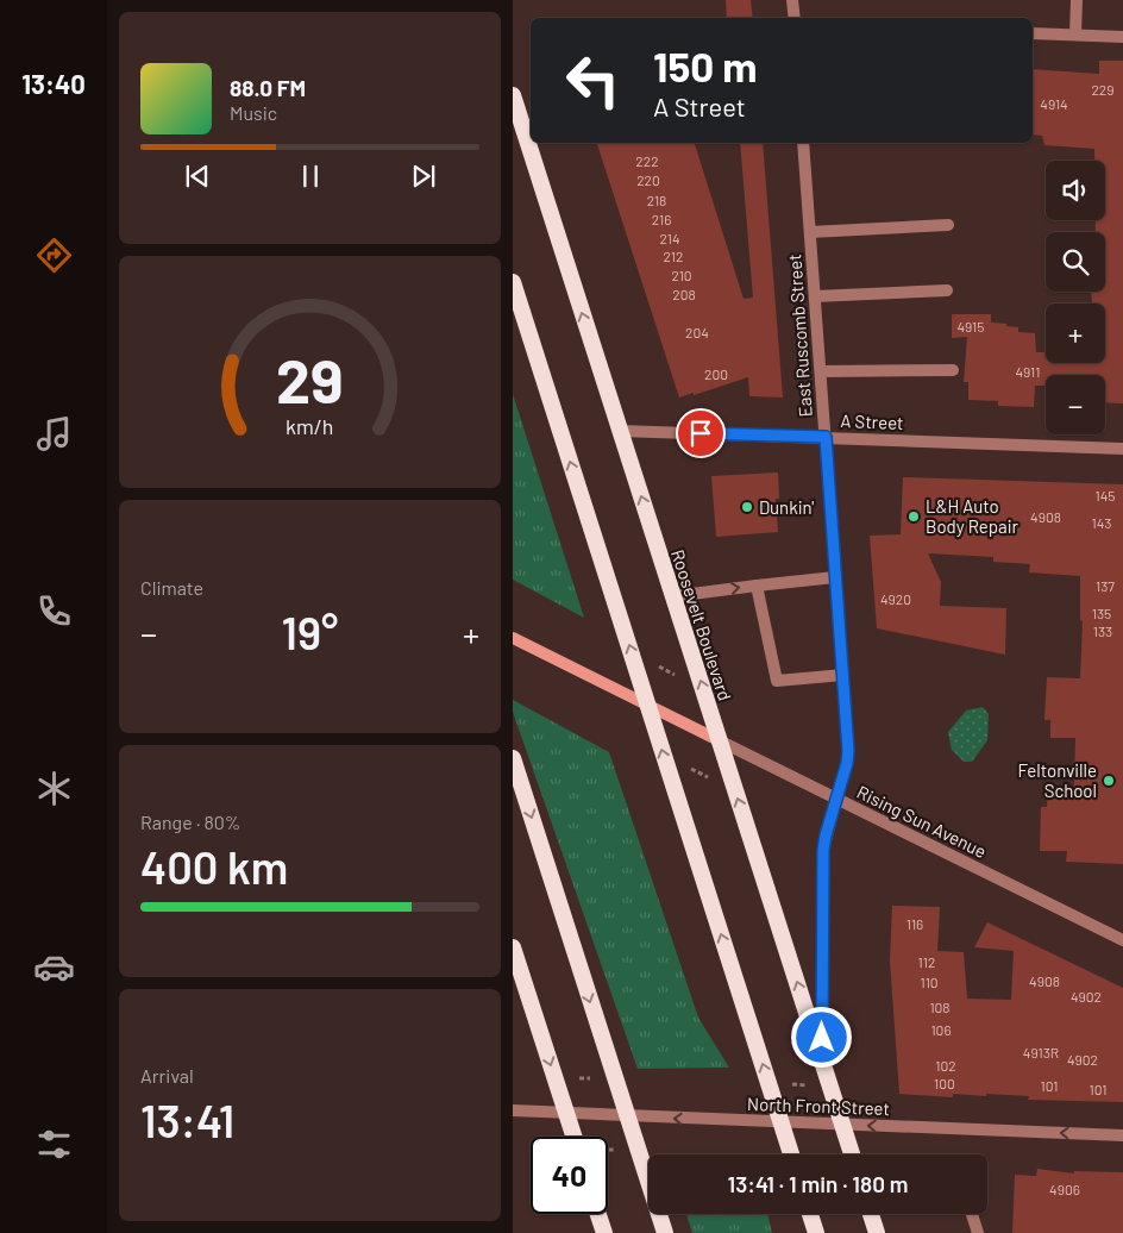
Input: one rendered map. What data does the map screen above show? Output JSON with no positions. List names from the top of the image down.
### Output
{
  "streets": {
    "highway": ["Roosevelt Boulevard"],
    "main road": ["Rising Sun Avenue"],
    "street": ["East Ruscomb Street", "A Street", "North Front Street"]
  },
  "crossings": [
    ["East Ruscomb Street", "A Street"],
    ["East Ruscomb Street", "Roosevelt Boulevard"],
    ["East Ruscomb Street", "Rising Sun Avenue"],
    ["A Street", "Roosevelt Boulevard"],
    ["Roosevelt Boulevard", "Rising Sun Avenue"],
    ["Roosevelt Boulevard", "North Front Street"]
  ],
  "one_way": ["North Front Street"],
  "places": ["Dunkin'", "L&H Auto Body Repair", "Feltonville School"],
  "house_numbers": [
    "229",
    "4914",
    "222",
    "220",
    "218",
    "216",
    "214",
    "212",
    "210",
    "208",
    "4915",
    "204",
    "4911",
    "200",
    "145",
    "4908",
    "143",
    "137",
    "4920",
    "135",
    "133",
    "116",
    "112",
    "4908",
    "110",
    "4902",
    "108",
    "106",
    "4913R",
    "4902",
    "102",
    "100",
    "101",
    "101",
    "4906"
  ],
  "page": {
    "tabs": "13:40",
    "turn": ["150 m", "A Street"],
    "song": ["88.0 FM", "Music"],
    "map_buttons": ["+", "−"],
    "tile": [
      "Climate",
      ["Range · 80%", "400 km"],
      ["Arrival", "13:41"]
    ],
    "heat": ["−", "19°", "+"],
    "limit": "40",
    "trip": "13:41 · 1 min · 180 m",
    "gauge": ["29", "km/h"]
  }
}
